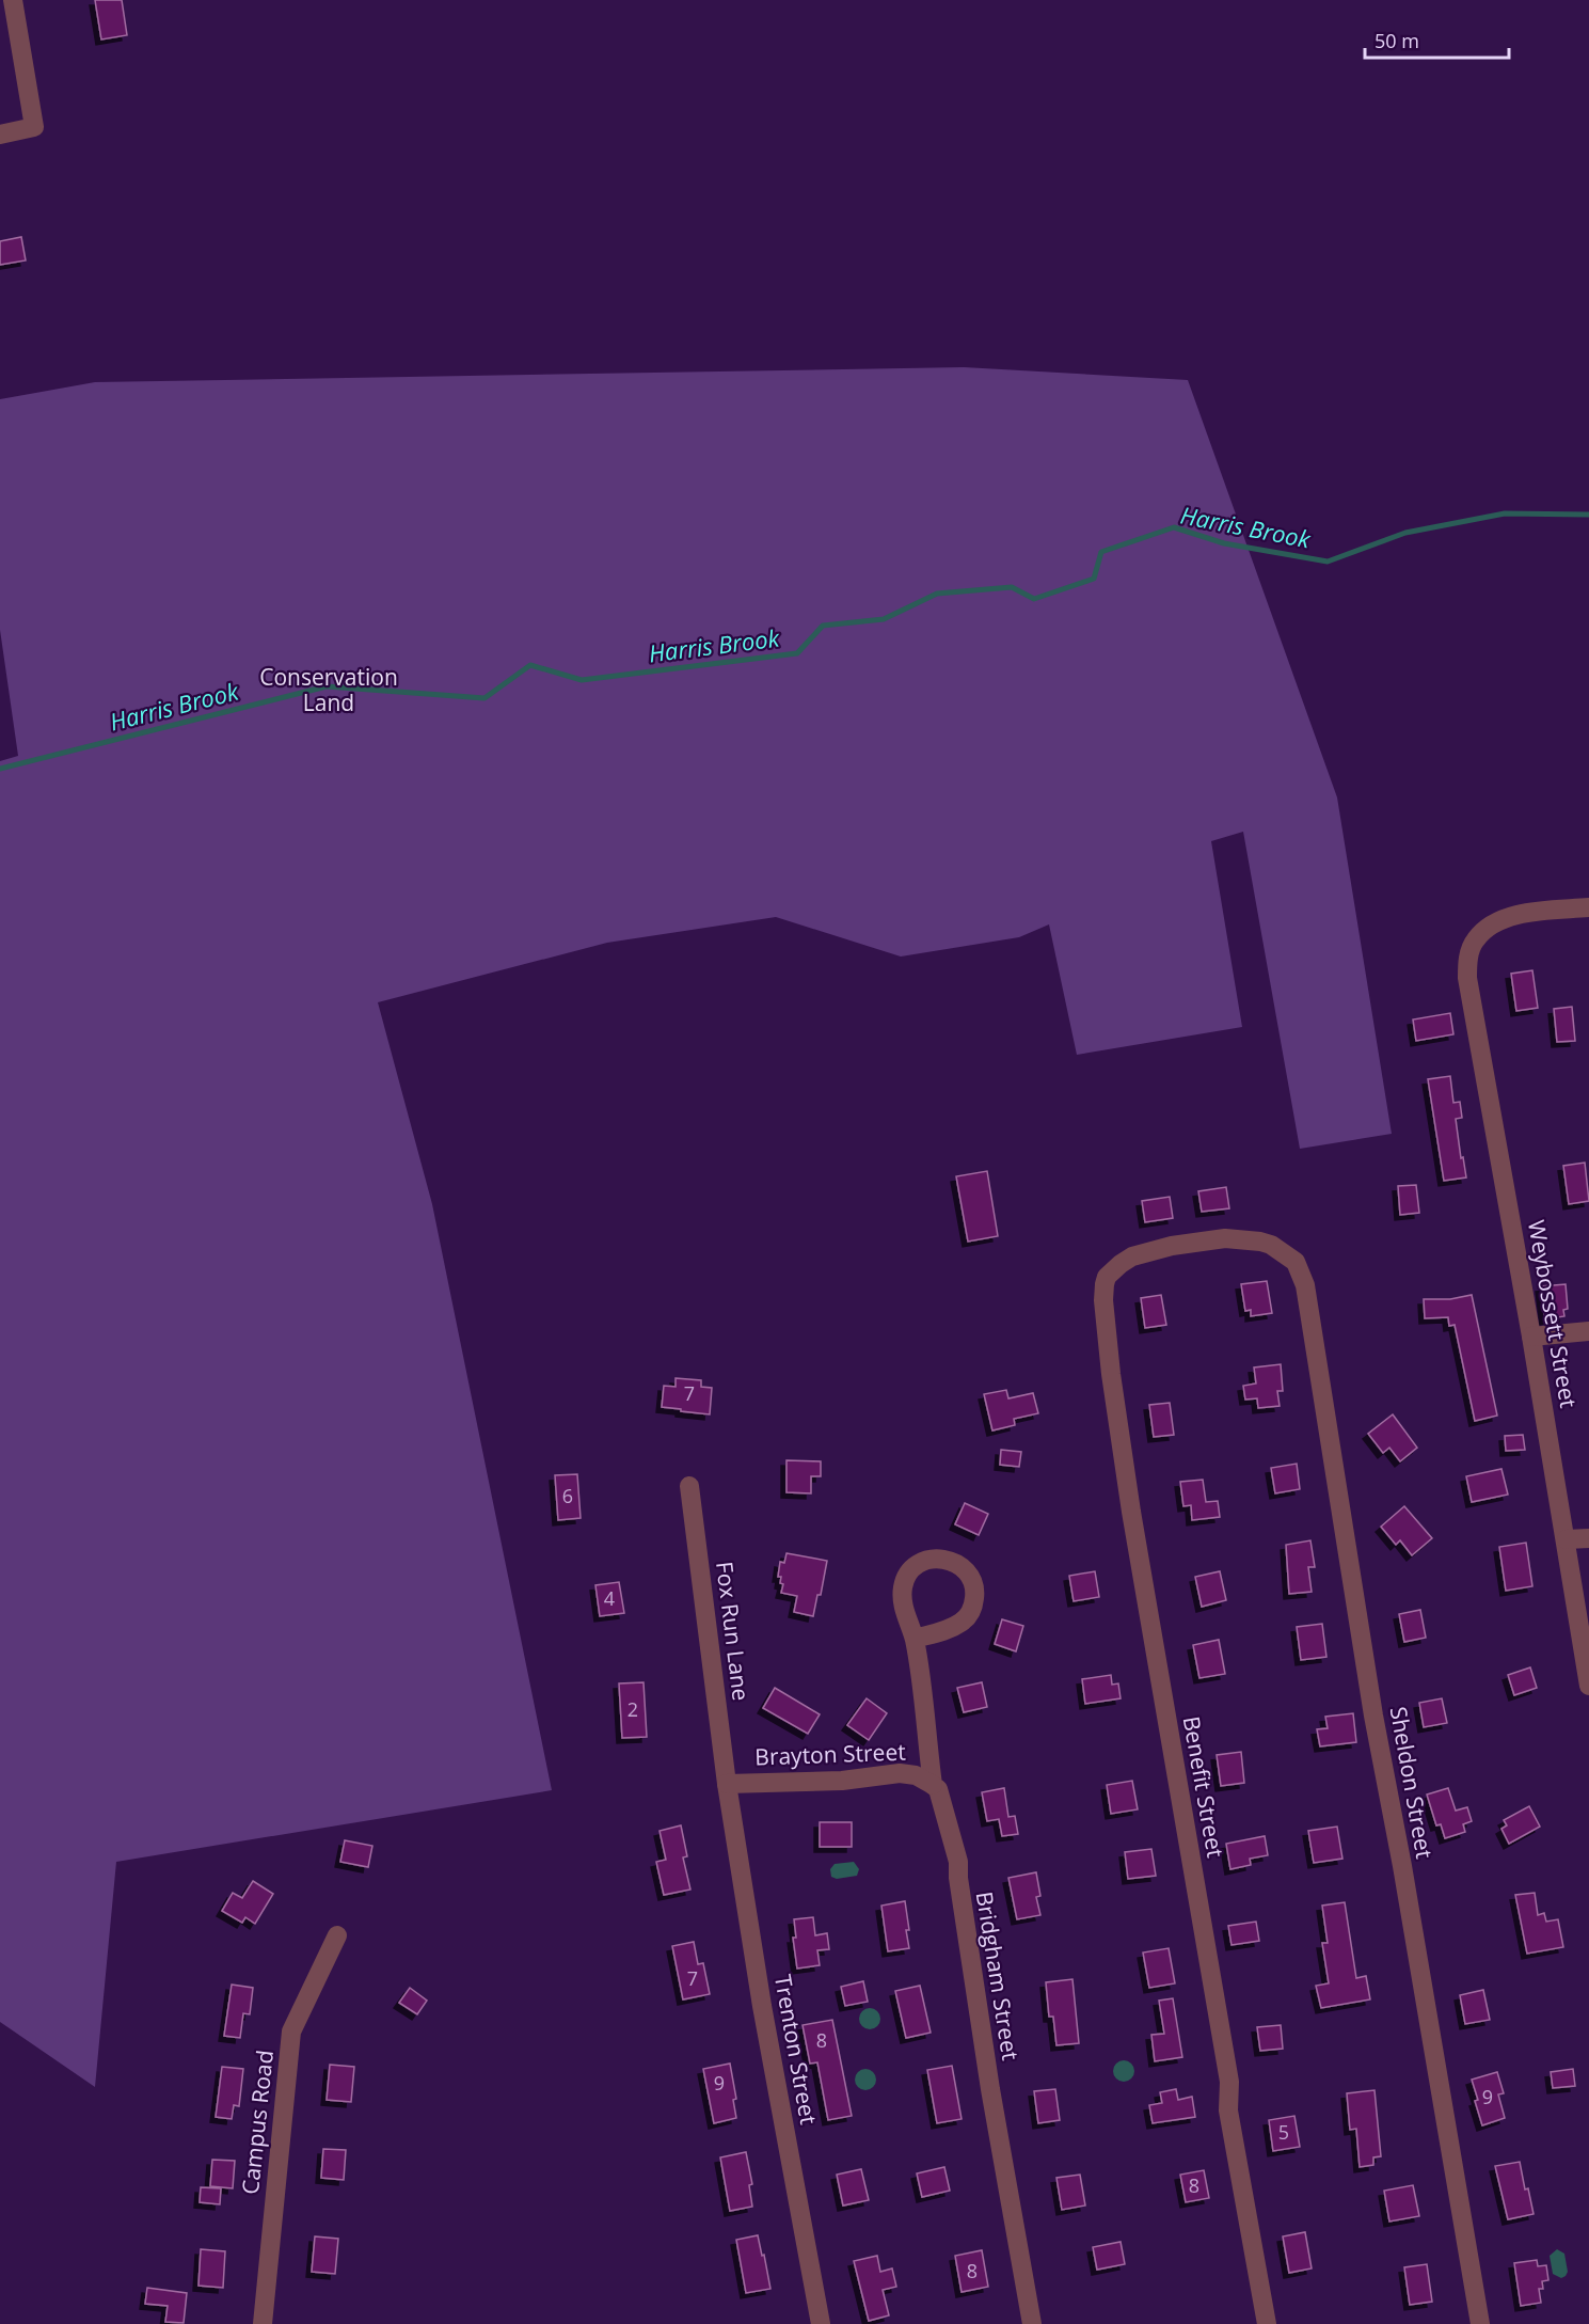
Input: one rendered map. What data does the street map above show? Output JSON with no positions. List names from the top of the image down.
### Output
{
  "streets": {
    "street": [
      "Weybossett Street",
      "Fox Run Lane",
      "Brayton Street",
      "Sheldon Street",
      "Benefit Street",
      "Bridgham Street",
      "Trenton Street",
      "Campus Road"
    ]
  },
  "crossings": [
    ["Fox Run Lane", "Brayton Street"],
    ["Fox Run Lane", "Trenton Street"],
    ["Brayton Street", "Bridgham Street"],
    ["Brayton Street", "Trenton Street"],
    ["Sheldon Street", "Benefit Street"]
  ],
  "water": ["Harris Brook"],
  "parks": ["Conservation Land"],
  "house_numbers": [
    "7",
    "6",
    "4",
    "2",
    "7",
    "8",
    "9",
    "9",
    "5",
    "8",
    "8"
  ],
  "scale_bar": "50 m"
}
